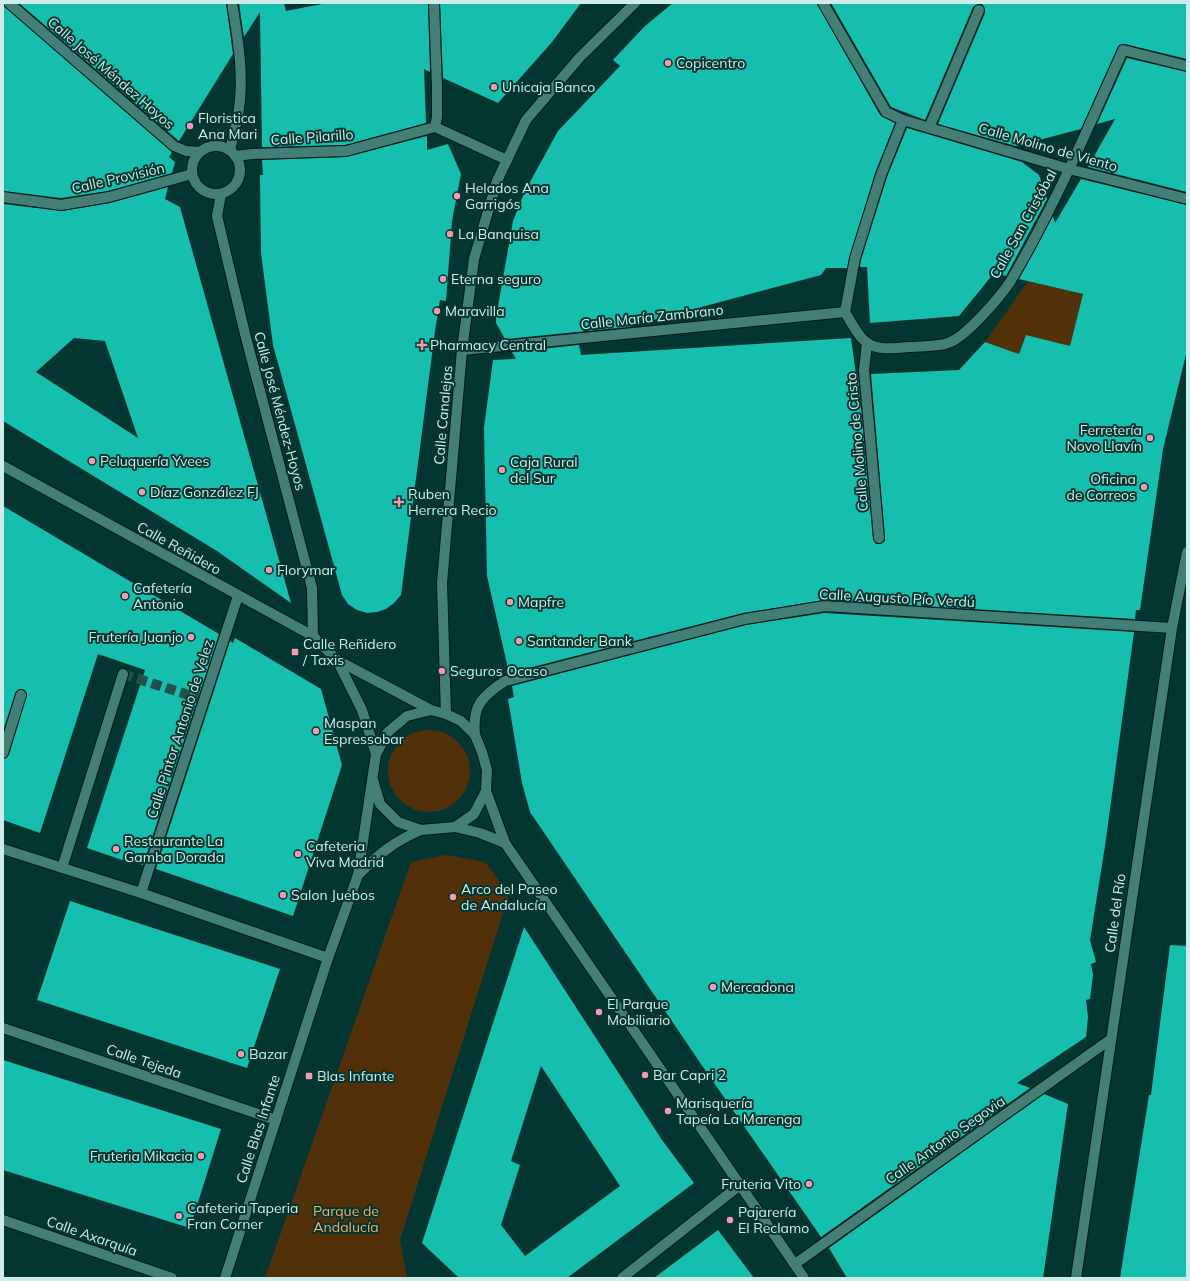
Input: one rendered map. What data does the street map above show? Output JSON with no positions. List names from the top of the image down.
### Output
{
  "streets": {
    "street": [
      "Calle José Méndez Hoyos",
      "Calle Pilarillo",
      "Calle Molino de Viento",
      "Calle Provisión",
      "Calle San Cristóbal",
      "Calle María Zambrano",
      "Calle José Méndez-Hoyos",
      "Calle Canalejas",
      "Calle Molino de Cristo",
      "Calle Reñidero",
      "Calle Augusto Pío Verdú",
      "Calle Pintor Antonio de Velez",
      "Calle del Río",
      "Calle Tejeda",
      "Calle Blas Infante",
      "Calle Antonio Segovia",
      "Calle Axarquía"
    ]
  },
  "crossings": [
    ["Calle José Méndez Hoyos", "Calle Pilarillo"],
    ["Calle José Méndez Hoyos", "Calle Provisión"],
    ["Calle José Méndez Hoyos", "Calle José Méndez-Hoyos"],
    ["Calle Pilarillo", "Calle Provisión"],
    ["Calle Pilarillo", "Calle José Méndez-Hoyos"],
    ["Calle Molino de Viento", "Calle San Cristóbal"],
    ["Calle Provisión", "Calle José Méndez-Hoyos"],
    ["Calle San Cristóbal", "Calle Molino de Cristo"],
    ["Calle María Zambrano", "Calle Canalejas"],
    ["Calle José Méndez-Hoyos", "Calle Reñidero"],
    ["Calle Canalejas", "Calle Reñidero"],
    ["Calle Canalejas", "Calle Augusto Pío Verdú"],
    ["Calle Canalejas", "Calle Blas Infante"],
    ["Calle Reñidero", "Calle Augusto Pío Verdú"],
    ["Calle Reñidero", "Calle Pintor Antonio de Velez"],
    ["Calle Reñidero", "Calle Blas Infante"],
    ["Calle Augusto Pío Verdú", "Calle del Río"],
    ["Calle Augusto Pío Verdú", "Calle Blas Infante"],
    ["Calle del Río", "Calle Antonio Segovia"],
    ["Calle Tejeda", "Calle Blas Infante"]
  ],
  "parks": ["Parque de Andalucía"],
  "places": {
    "other": [
      "Copicentro",
      "Unicaja Banco",
      "Floristica Ana Mari",
      "Helados Ana Garrigós",
      "La Banquisa",
      "Eterna seguro",
      "Maravilla",
      "Ferretería Novo Llavín",
      "Peluquería Yvees",
      "Caja Rural del Sur",
      "Oficina de Correos",
      "Díaz González FJ",
      "Florymar",
      "Cafetería Antonio",
      "Mapfre",
      "Frutería Juanjo",
      "Santander Bank",
      "Seguros Ocaso",
      "Maspan Espressobar",
      "Restaurante La Gamba Dorada",
      "Cafeteria Viva Madrid",
      "Salon Juebos",
      "Arco del Paseo de Andalucía",
      "Mercadona",
      "El Parque Mobiliario",
      "Bazar",
      "Bar Capri 2",
      "Marisquería Tapeía La Marenga",
      "Fruteria Mikacia",
      "Fruteria Vito",
      "Cafeteria Taperia Fran Corner",
      "Pajarería El Reclamo"
    ],
    "health": ["Pharmacy Central", "Ruben Herrera Recio"],
    "transit": ["Calle Reñidero / Taxis", "Blas Infante"]
  }
}
